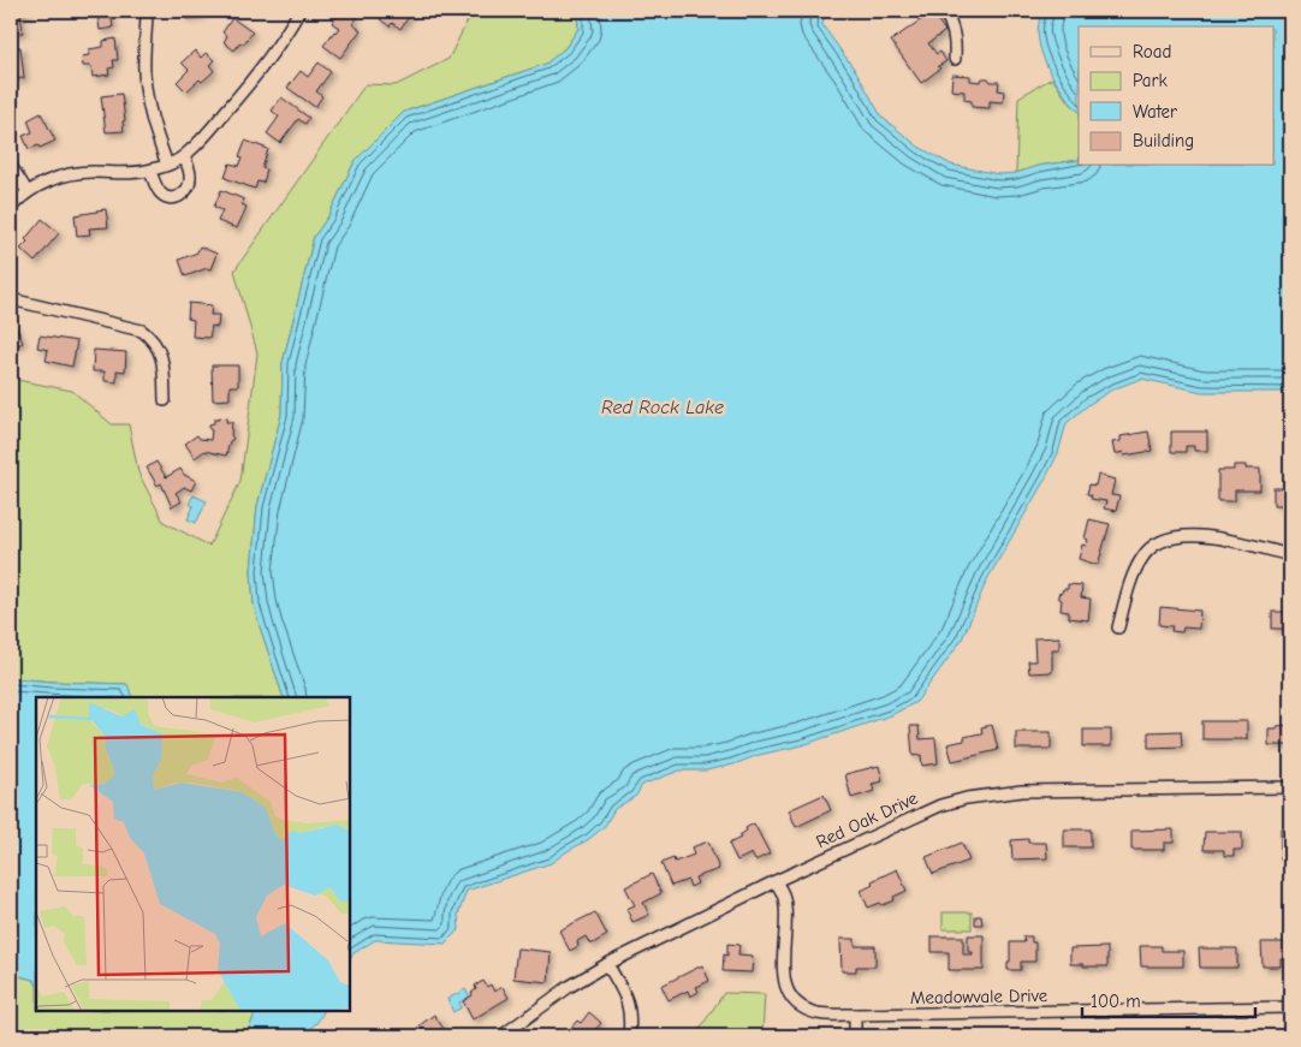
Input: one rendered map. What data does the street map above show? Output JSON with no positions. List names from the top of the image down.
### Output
{
  "streets": {
    "street": ["Red Oak Drive", "Meadowvale Drive"]
  },
  "crossings": [
    ["Red Oak Drive", "Meadowvale Drive"]
  ],
  "water": ["Red Rock Lake"],
  "legend": [
    "Road",
    "Park",
    "Water",
    "Building"
  ],
  "scale_bar": "100 m"
}
